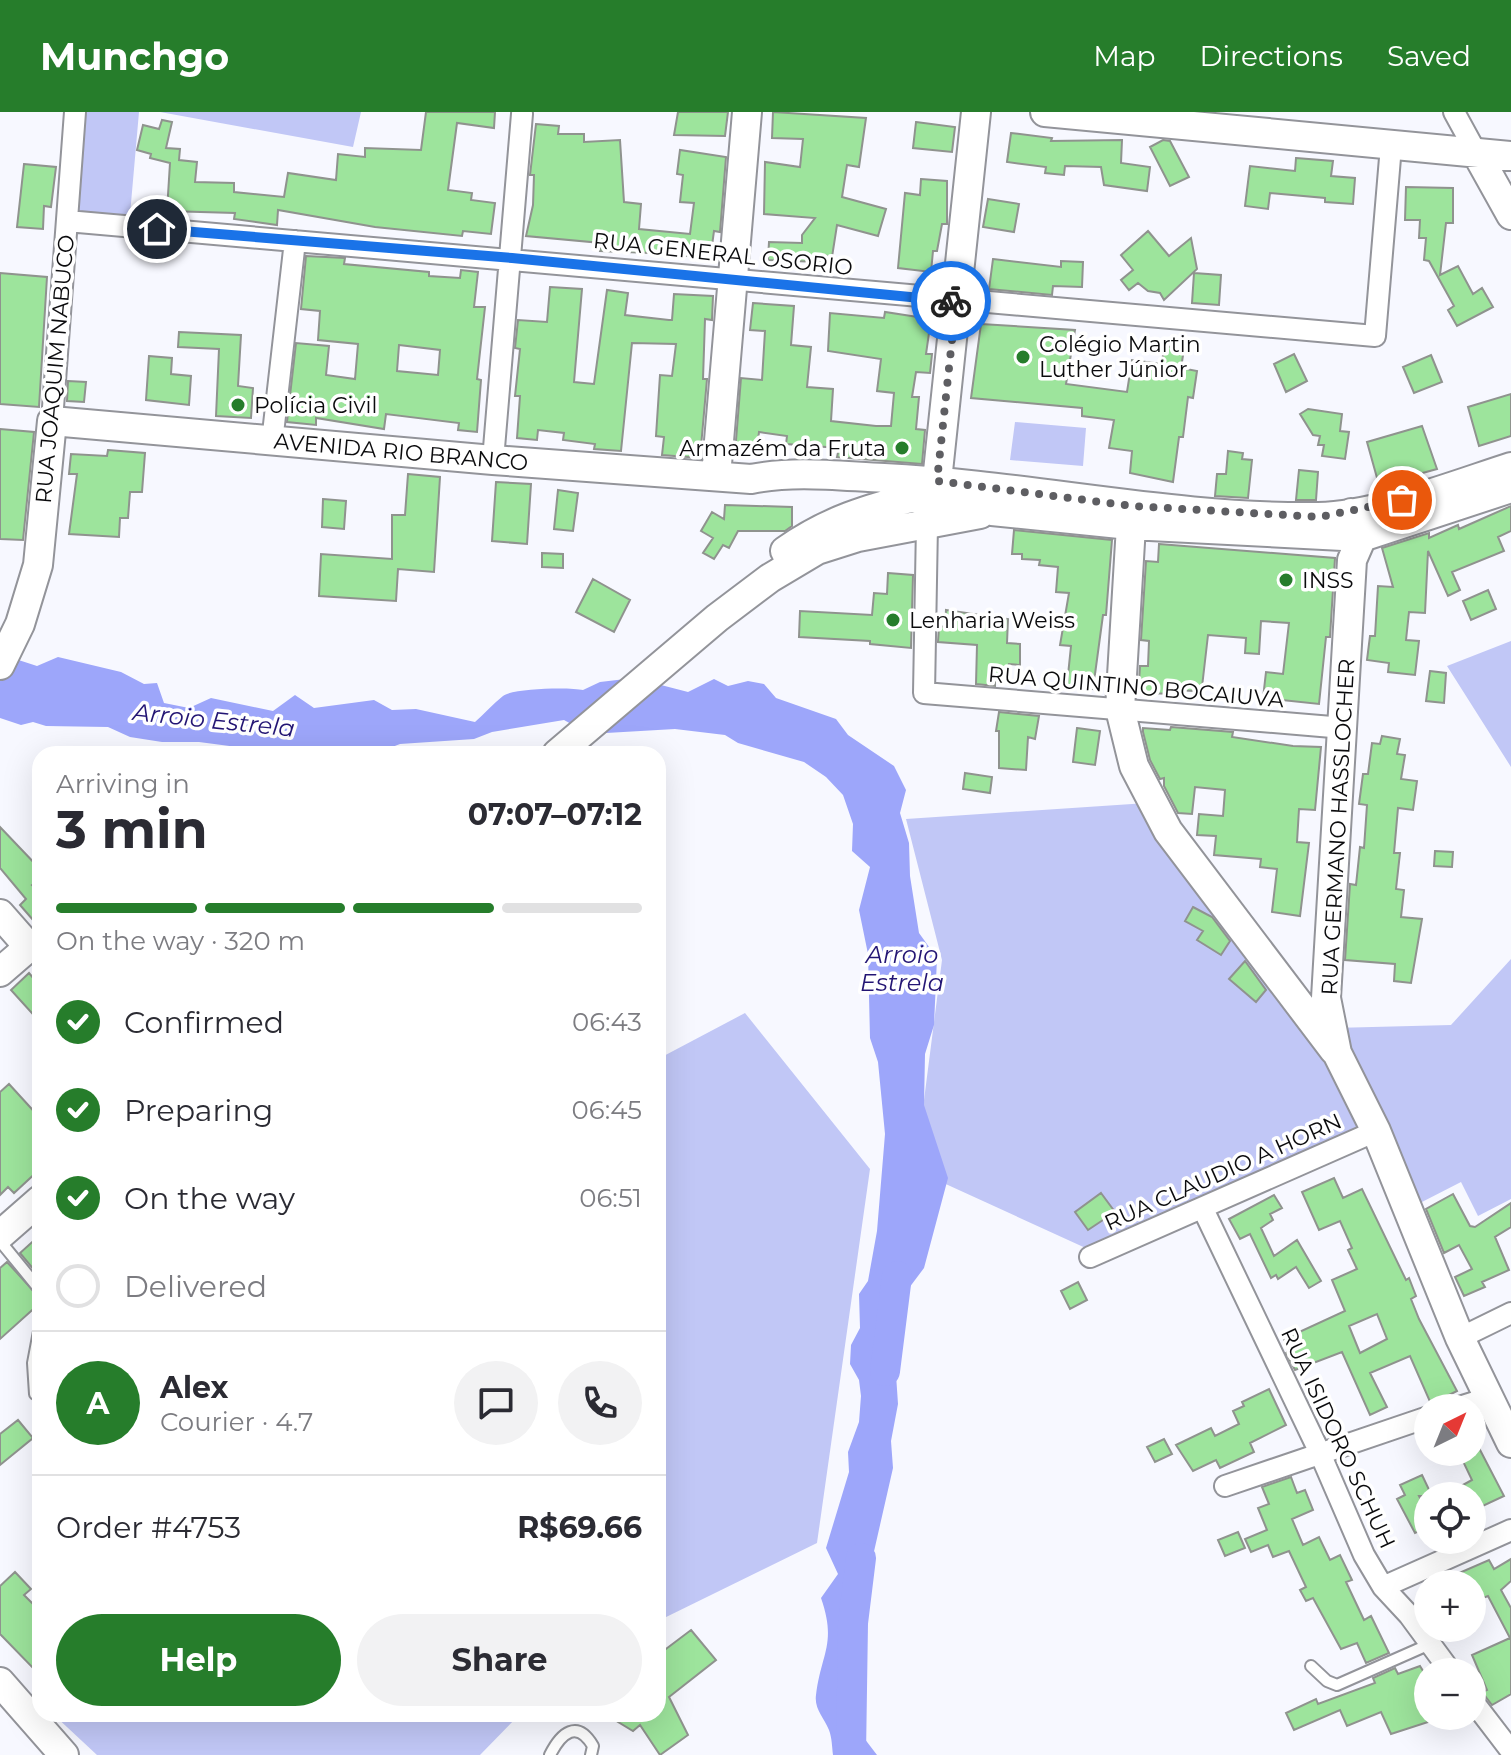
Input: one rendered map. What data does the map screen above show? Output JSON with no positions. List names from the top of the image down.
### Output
{
  "streets": {
    "main road": ["RUA JOAQUIM NABUCO", "AVENIDA RIO BRANCO", "RUA GERMANO HASSLOCHER"],
    "street": [
      "RUA GENERAL OSORIO",
      "RUA QUINTINO BOCAIUVA",
      "RUA CLAUDIO A HORN",
      "RUA ISIDORO SCHUH"
    ]
  },
  "crossings": [
    ["RUA GENERAL OSORIO", "RUA JOAQUIM NABUCO"],
    ["RUA JOAQUIM NABUCO", "AVENIDA RIO BRANCO"],
    ["RUA QUINTINO BOCAIUVA", "RUA GERMANO HASSLOCHER"],
    ["RUA GERMANO HASSLOCHER", "RUA CLAUDIO A HORN"],
    ["RUA CLAUDIO A HORN", "RUA ISIDORO SCHUH"]
  ],
  "water": ["Arroio Estrela"],
  "places": [
    "Colégio Martin Luther Júnior",
    "Polícia Civil",
    "Armazém da Fruta",
    "INSS",
    "Lenharia Weiss"
  ],
  "north": "top right",
  "page": {
    "header": "Munchgo",
    "nav": ["Map", "Directions", "Saved"],
    "heading": ["3 min", "Arriving in", "07:07–07:12"],
    "panel": [
      "Alex",
      "Courier · 4.7",
      "Order #4753",
      "R$69.66"
    ],
    "bar": "On the way · 320 m",
    "list": [
      ["Confirmed", "06:43"],
      ["Preparing", "06:45"],
      ["On the way", "06:51"],
      "Delivered"
    ],
    "round": "A",
    "map_buttons": ["+", "−"],
    "buttons": ["Help", "Share"]
  }
}
